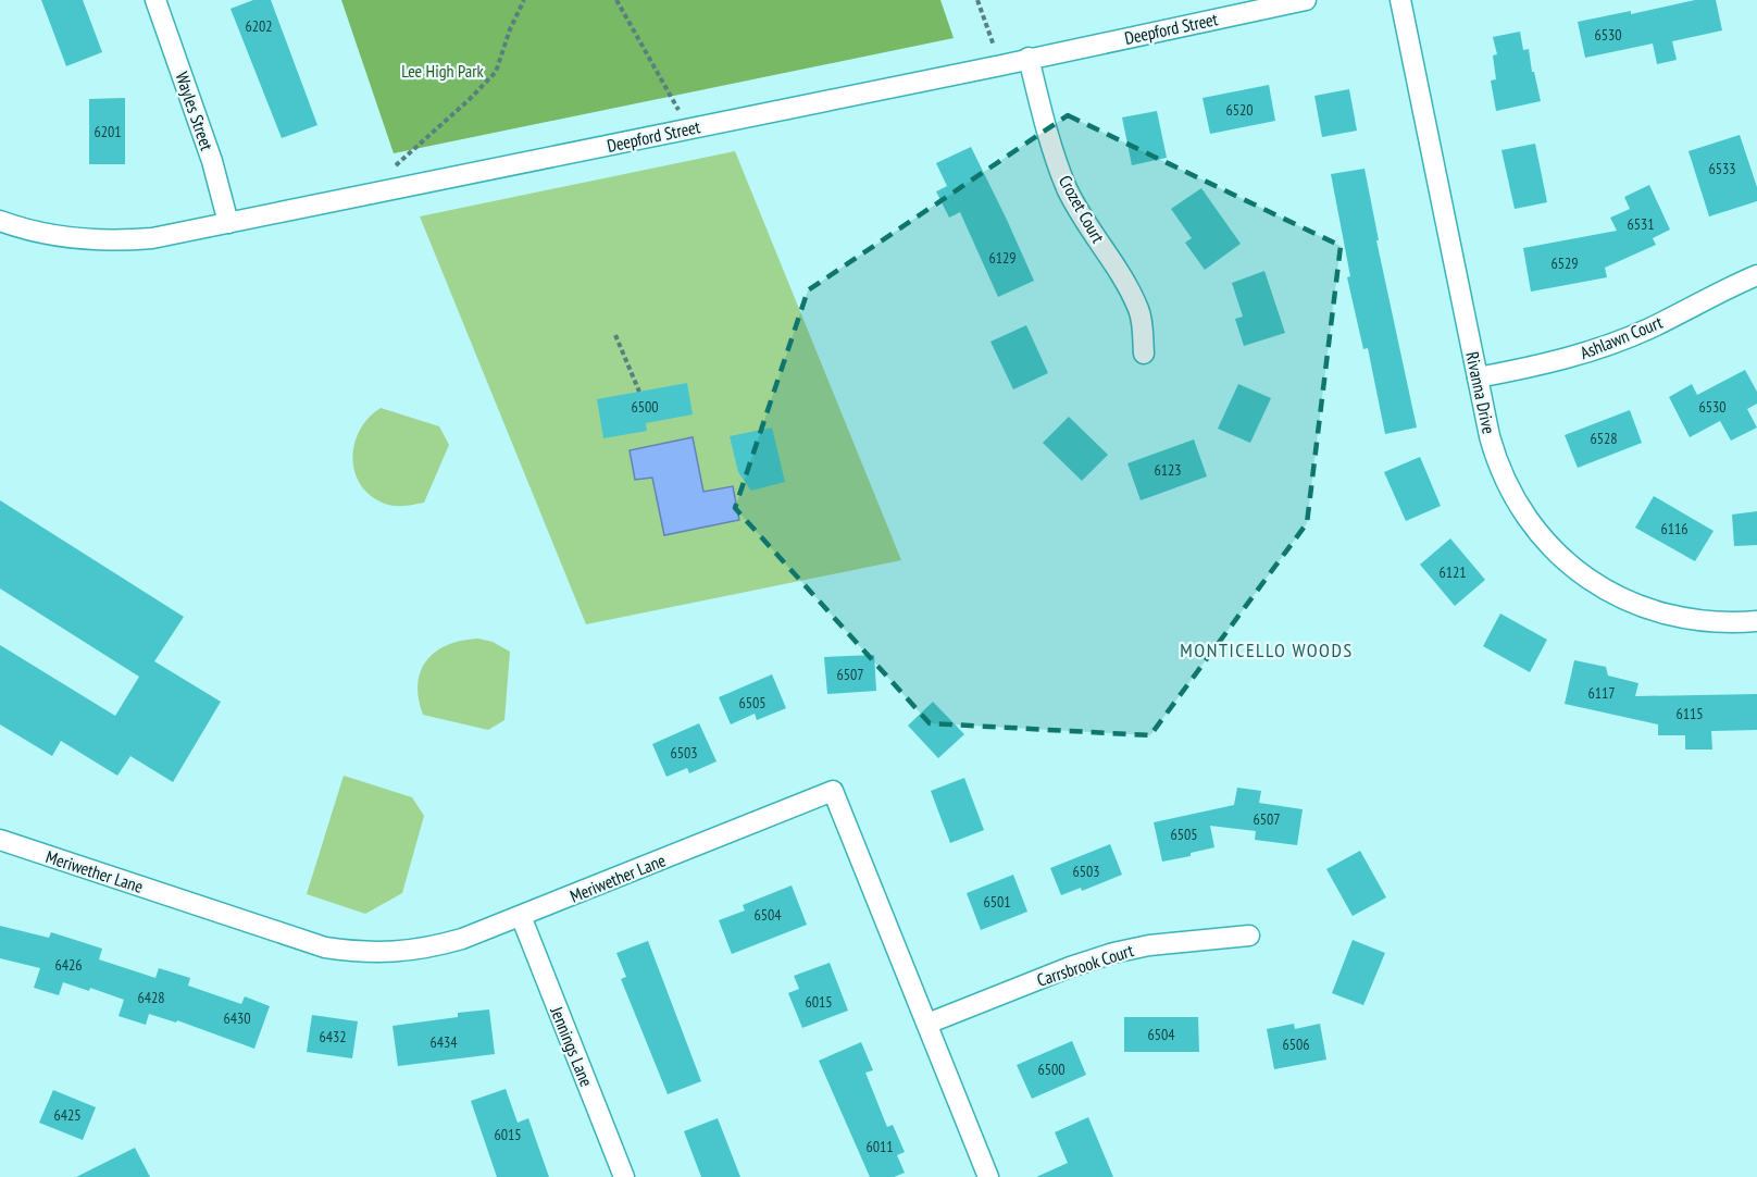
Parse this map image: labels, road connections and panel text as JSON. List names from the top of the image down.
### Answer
{
  "streets": {
    "street": [
      "Deepford Street",
      "Wayles Street",
      "Crozet Court",
      "Ashlawn Court",
      "Rivanna Drive",
      "Meriwether Lane",
      "Carrsbrook Court",
      "Jennings Lane"
    ]
  },
  "crossings": [
    ["Deepford Street", "Wayles Street"],
    ["Deepford Street", "Crozet Court"],
    ["Ashlawn Court", "Rivanna Drive"],
    ["Meriwether Lane", "Carrsbrook Court"],
    ["Meriwether Lane", "Jennings Lane"]
  ],
  "districts": ["MONTICELLO WOODS"],
  "parks": ["Lee High Park"],
  "house_numbers": [
    "6202",
    "6530",
    "6520",
    "6201",
    "6533",
    "6531",
    "6129",
    "6529",
    "6500",
    "6530",
    "6528",
    "6123",
    "6116",
    "6121",
    "6507",
    "6117",
    "6505",
    "6115",
    "6503",
    "6507",
    "6505",
    "6503",
    "6501",
    "6504",
    "6426",
    "6428",
    "6015",
    "6430",
    "6504",
    "6432",
    "6434",
    "6506",
    "6500",
    "6425",
    "6015",
    "6011"
  ]
}
